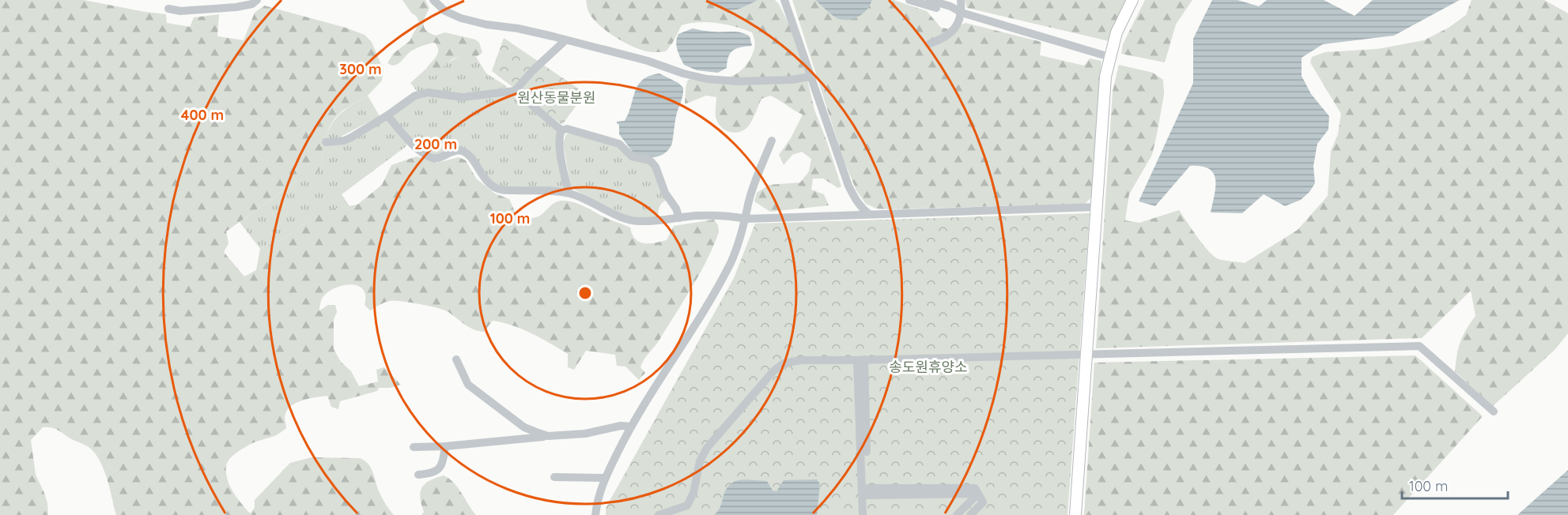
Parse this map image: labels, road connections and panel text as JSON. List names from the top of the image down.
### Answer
{
  "parks": ["원산동물분원", "송도원휴양소"],
  "scale_bar": "100 m",
  "rings": [
    "300 m",
    "400 m",
    "200 m",
    "100 m"
  ]
}
